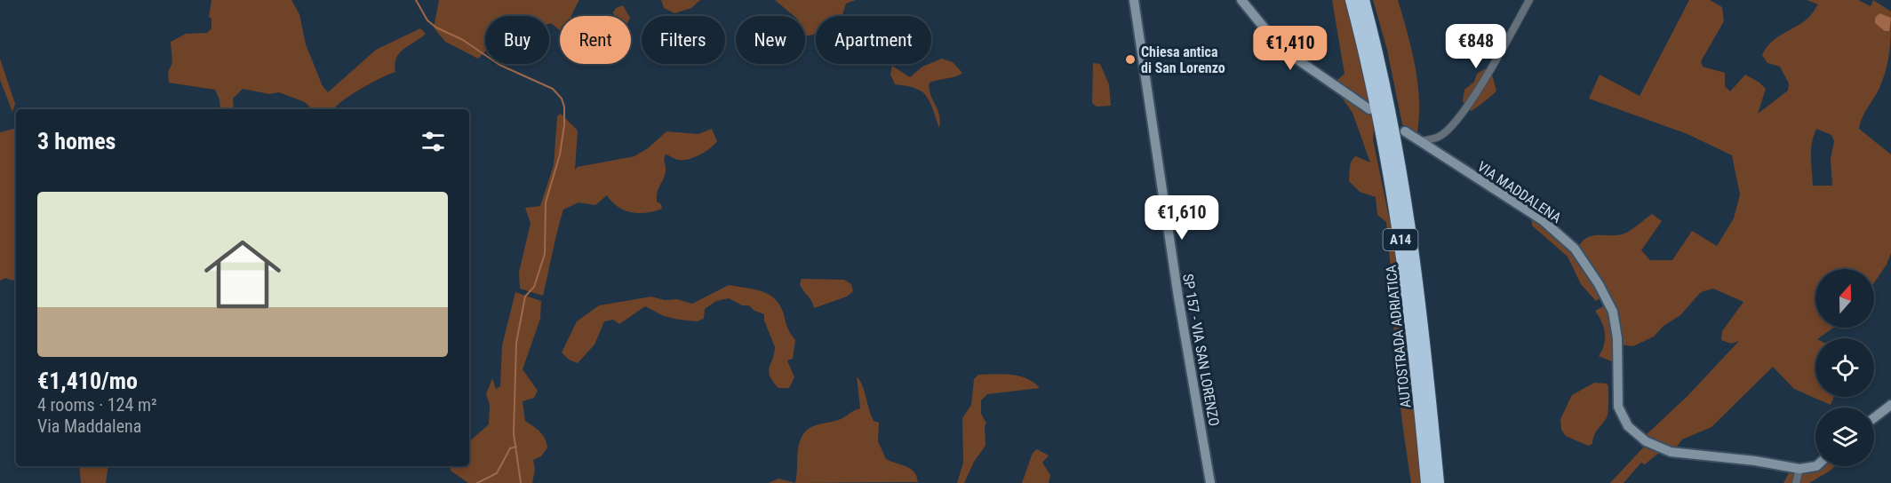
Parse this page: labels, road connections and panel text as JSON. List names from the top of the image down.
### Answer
{
  "streets": {
    "highway": ["A14", "AUTOSTRADA ADRIATICA"],
    "street": ["VIA MADDALENA", "SP 157 - VIA SAN LORENZO"]
  },
  "places": ["Chiesa antica di San Lorenzo"],
  "north": "top",
  "page": {
    "chip": [
      "Buy",
      "Rent",
      "Filters",
      "New",
      "Apartment"
    ],
    "price": ["€848", "€1,410", "€1,610"],
    "heading": "3 homes",
    "list": [
      {
        "name": "€1,410/mo",
        "note": "4 rooms · 124 m² · Via Maddalena"
      }
    ]
  }
}
